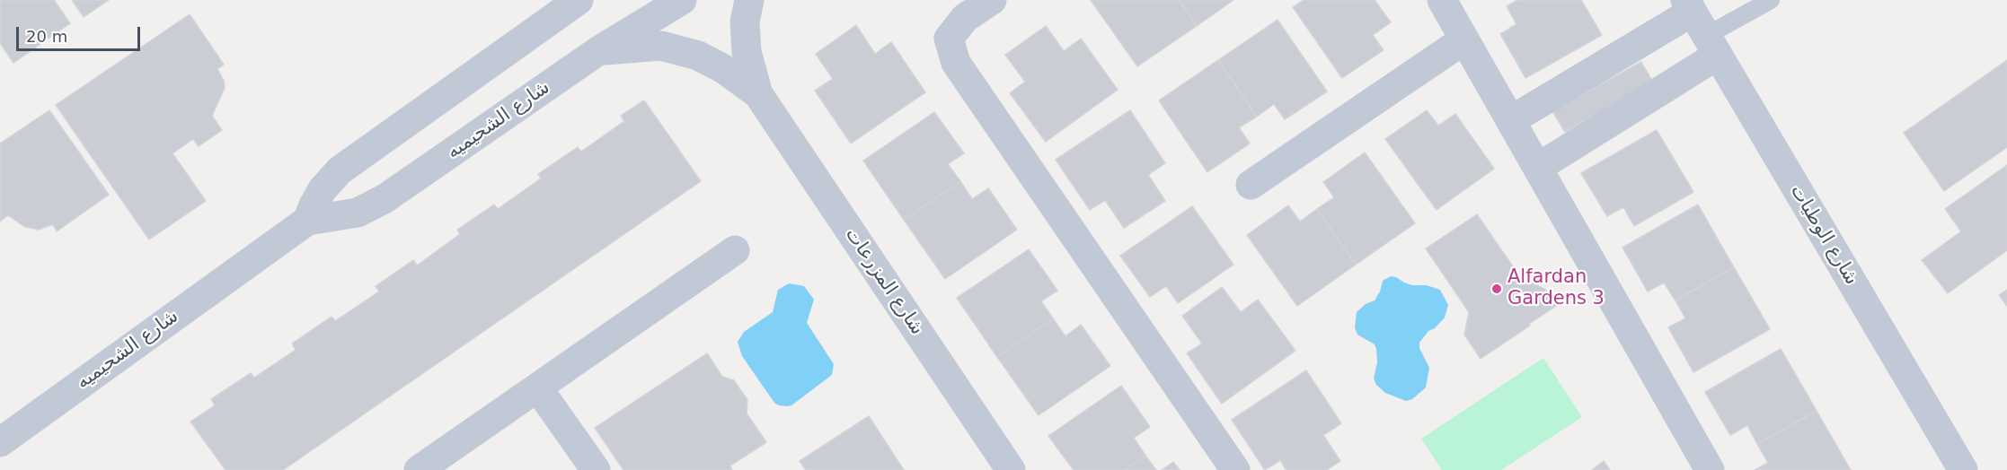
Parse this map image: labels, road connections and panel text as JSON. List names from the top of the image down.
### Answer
{
  "streets": {
    "street": ["شارع الشحيميه", "شارع الوطيات", "شارع المزرعات"]
  },
  "crossings": [
    ["شارع الشحيميه", "شارع المزرعات"]
  ],
  "places": ["Alfardan Gardens 3"],
  "scale_bar": "20 m"
}
